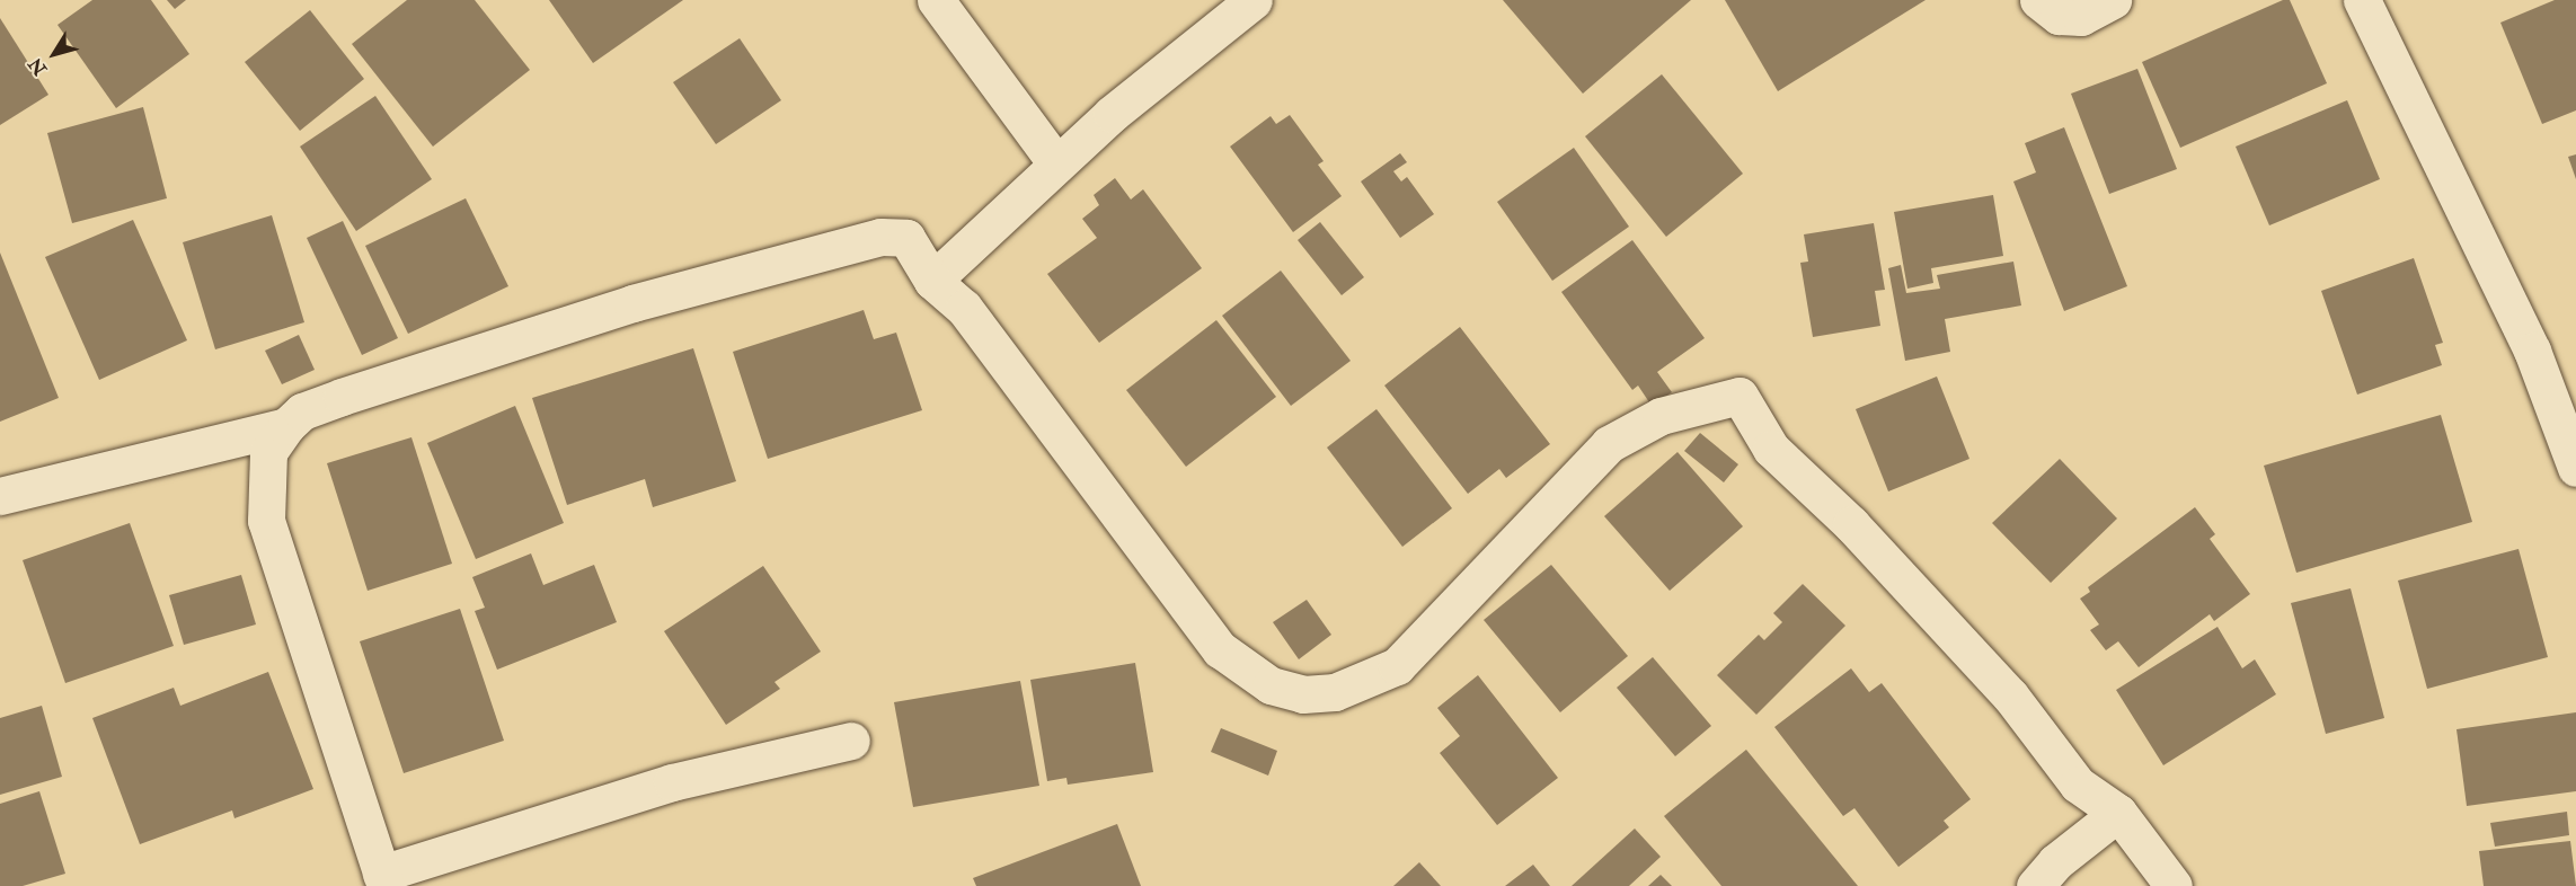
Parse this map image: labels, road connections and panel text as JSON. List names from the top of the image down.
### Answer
{
  "north": "bottom left"
}
